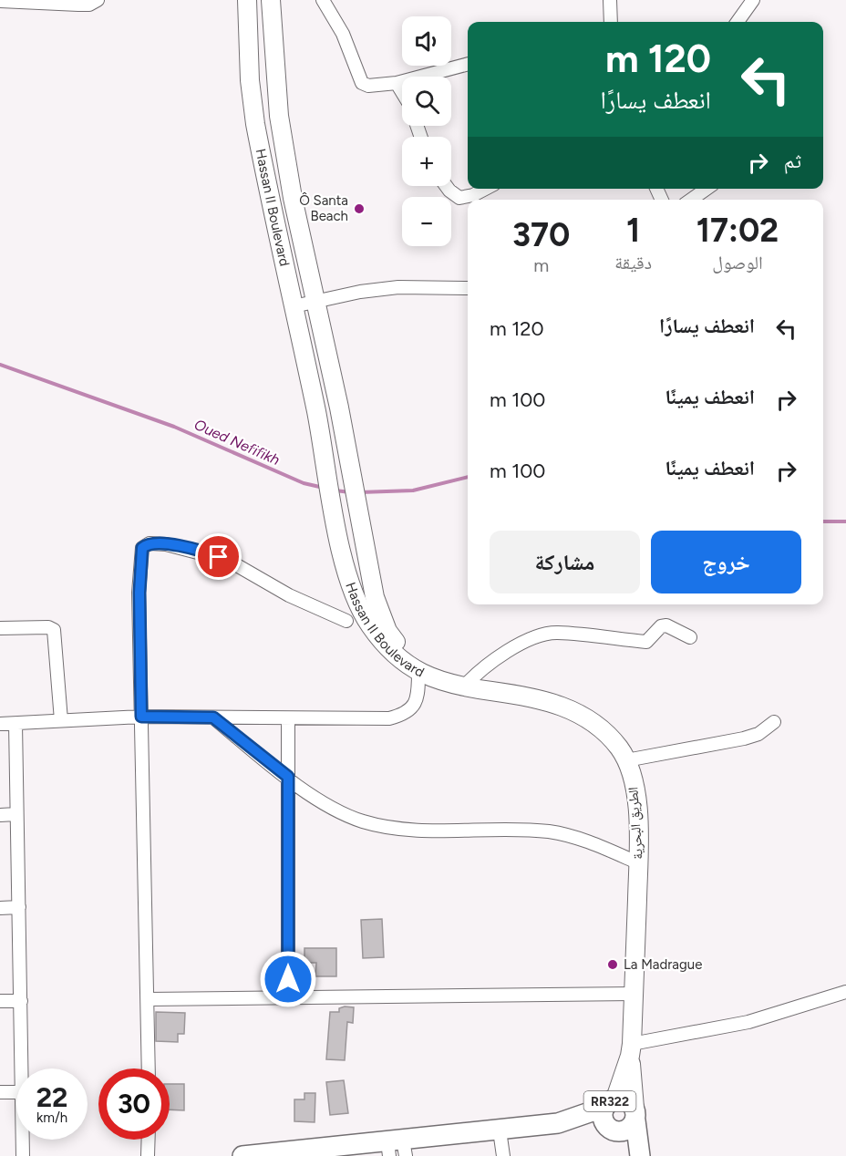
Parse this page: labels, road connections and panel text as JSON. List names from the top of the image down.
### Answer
{
  "streets": {
    "main road": ["Hassan II Boulevard", "الطريق البحرية", "RR322"]
  },
  "crossings": [
    ["Hassan II Boulevard", "الطريق البحرية"],
    ["الطريق البحرية", "RR322"]
  ],
  "water": ["Oued Nefifikh"],
  "places": ["Ô Santa Beach", "La Madrague"],
  "page": {
    "map_buttons": ["+", "−"],
    "turn": ["120 m", "انعطف يسارًا"],
    "then": "ثم",
    "eta": [
      "17:02",
      "الوصول",
      "1",
      "دقيقة",
      "370",
      "m"
    ],
    "list": [
      {
        "name": "انعطف يسارًا",
        "value": "120 m"
      },
      {
        "name": "انعطف يمينًا",
        "value": "100 m"
      },
      {
        "name": "انعطف يمينًا",
        "value": "100 m"
      }
    ],
    "buttons": ["خروج", "مشاركة"],
    "speed": "22 km/h",
    "limit": "30"
  }
}
